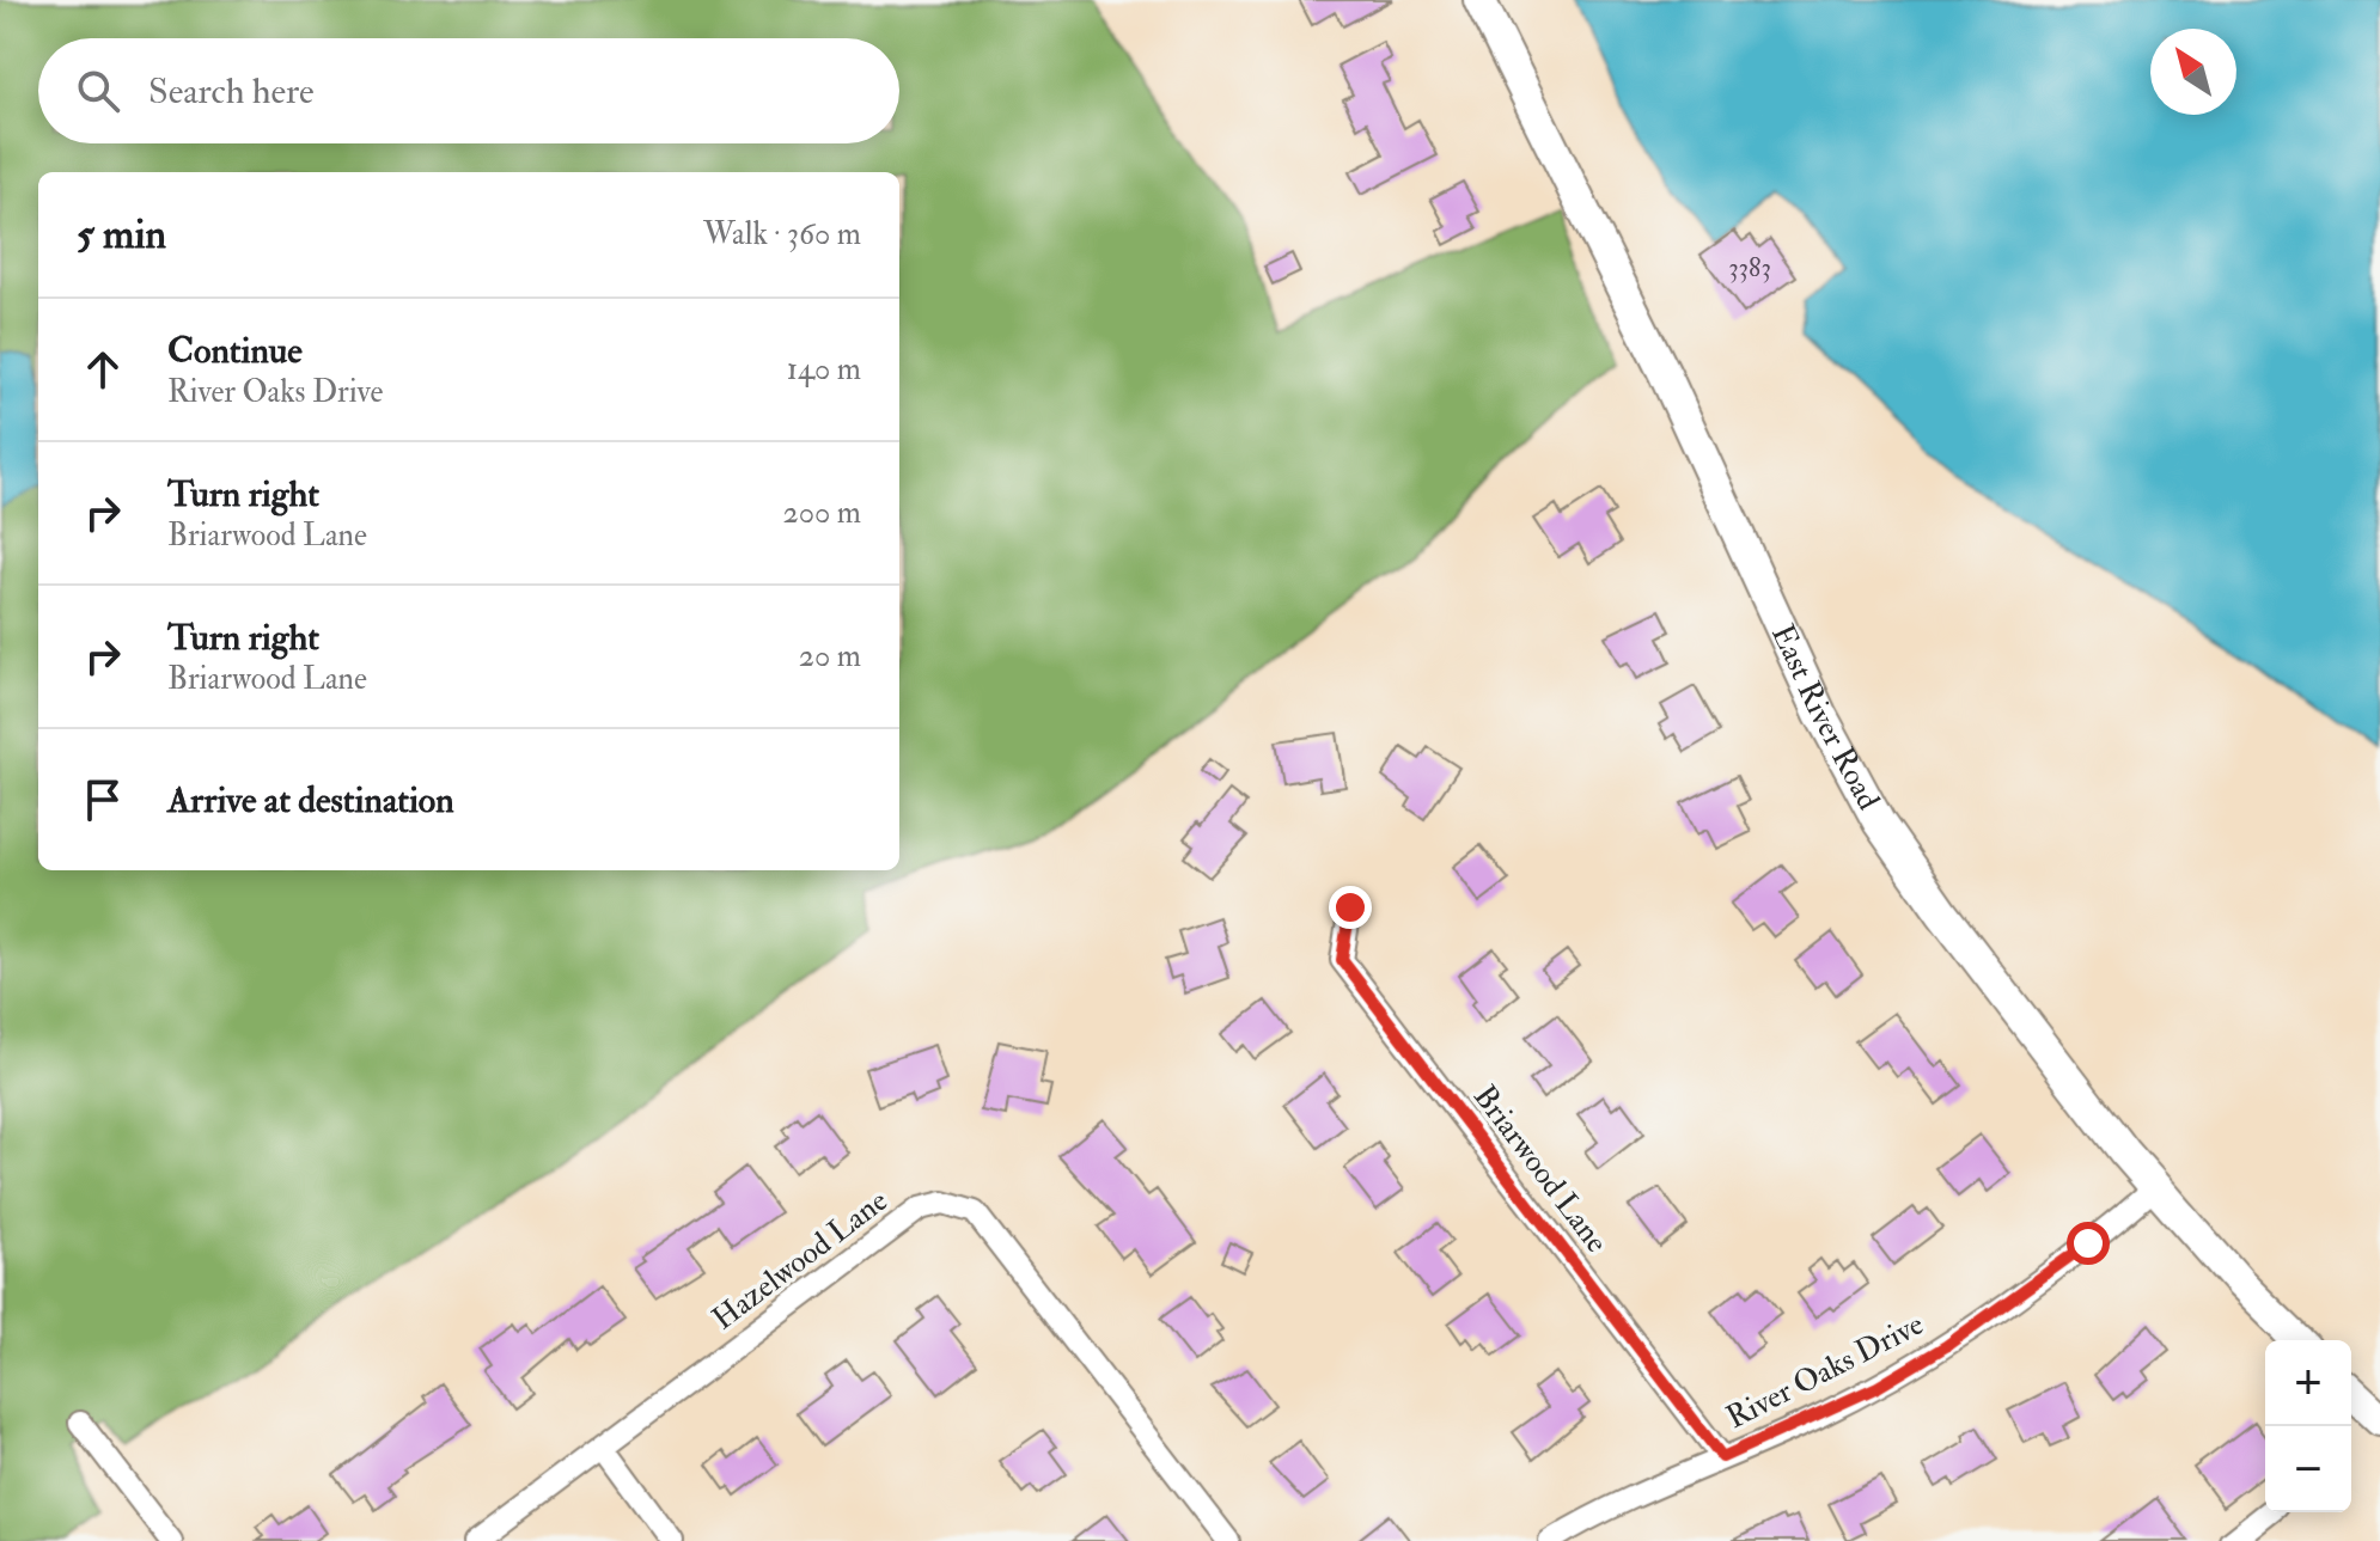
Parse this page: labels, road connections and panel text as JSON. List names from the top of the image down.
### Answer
{
  "streets": {
    "main road": ["East River Road"],
    "street": ["Briarwood Lane", "Hazelwood Lane", "River Oaks Drive"]
  },
  "crossings": [
    ["East River Road", "River Oaks Drive"],
    ["Briarwood Lane", "River Oaks Drive"]
  ],
  "house_numbers": ["3383"],
  "north": "top left",
  "page": {
    "search": "Search here",
    "heading": ["5 min", "Walk · 360 m"],
    "list": [
      ["Continue", "River Oaks Drive", "140 m"],
      ["Turn right", "Briarwood Lane", "200 m"],
      ["Turn right", "Briarwood Lane", "20 m"],
      "Arrive at destination"
    ],
    "map_buttons": ["+", "−"]
  }
}
